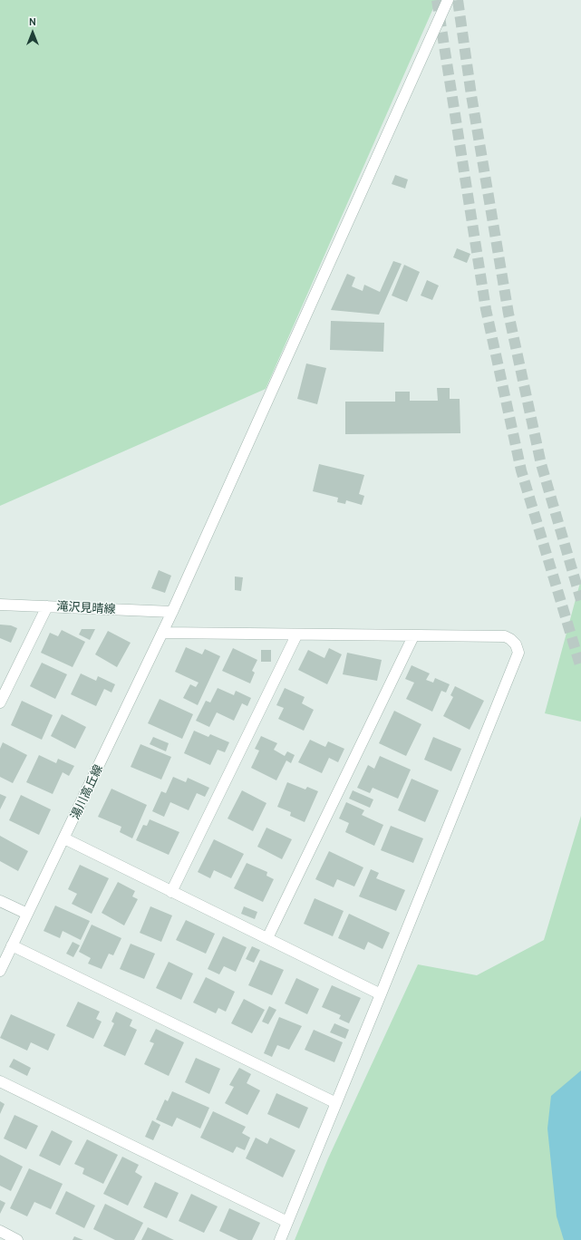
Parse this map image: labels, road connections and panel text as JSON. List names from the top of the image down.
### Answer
{
  "streets": {
    "street": ["滝沢見晴線", "湯川高丘線"]
  },
  "crossings": [
    ["滝沢見晴線", "湯川高丘線"]
  ],
  "north": "top"
}
